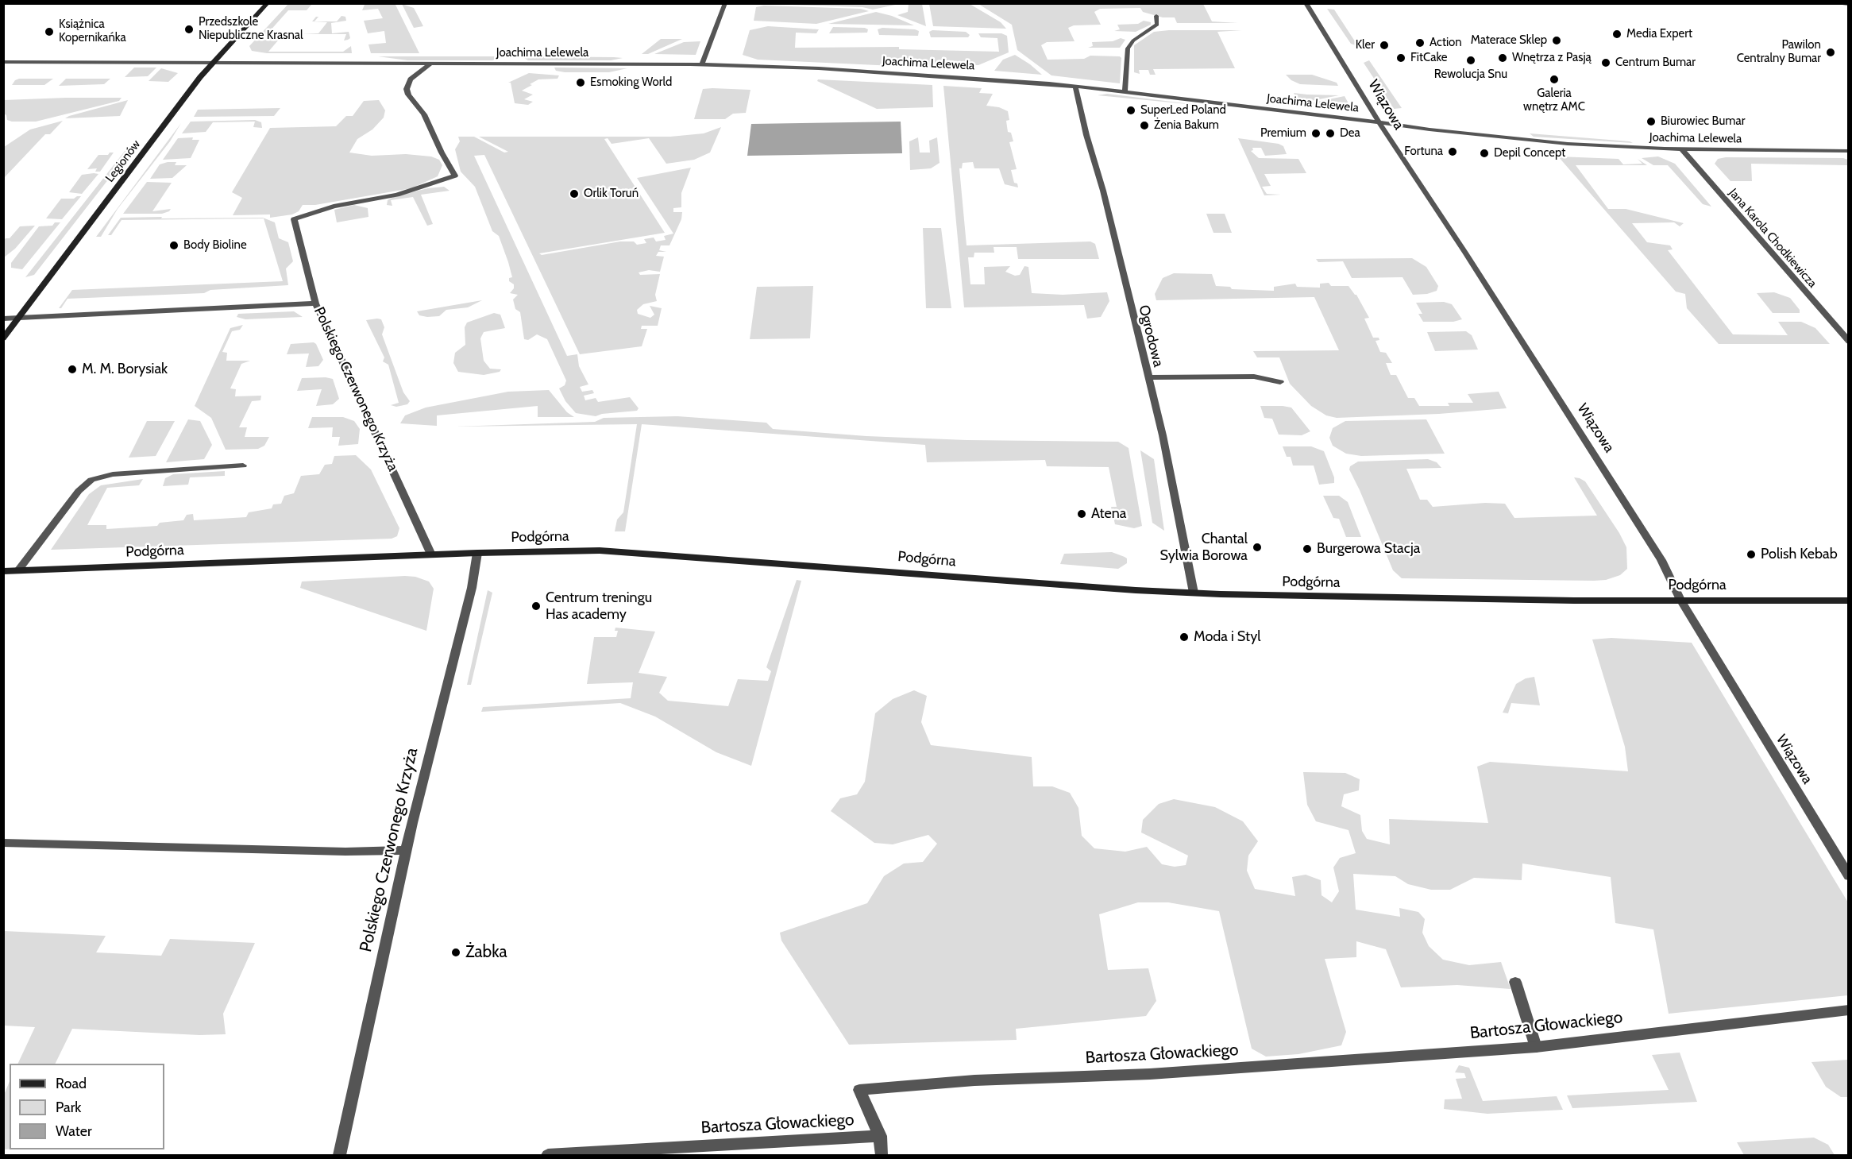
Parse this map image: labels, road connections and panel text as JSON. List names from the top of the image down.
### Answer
{
  "streets": {
    "street": [
      "Joachima Lelewela",
      "Wiązowa",
      "Legionów",
      "Jana Karola Chodkiewicza",
      "Ogrodowa",
      "Polskiego Czerwonego Krzyża",
      "Podgórna",
      "Bartosza Głowackiego"
    ]
  },
  "crossings": [
    ["Joachima Lelewela", "Wiązowa"],
    ["Joachima Lelewela", "Legionów"],
    ["Joachima Lelewela", "Jana Karola Chodkiewicza"],
    ["Joachima Lelewela", "Ogrodowa"],
    ["Joachima Lelewela", "Polskiego Czerwonego Krzyża"],
    ["Wiązowa", "Podgórna"],
    ["Ogrodowa", "Podgórna"],
    ["Polskiego Czerwonego Krzyża", "Podgórna"]
  ],
  "places": [
    "Przedszkole Niepubliczne Krasnal",
    "Książnica Kopernikańka",
    "Media Expert",
    "Materace Sklep",
    "Action",
    "Kler",
    "Pawilon Centralny Bumar",
    "FitCake",
    "Wnętrza z Pasją",
    "Rewolucja Snu",
    "Centrum Bumar",
    "Galeria wnętrz AMC",
    "Esmoking World",
    "SuperLed Poland",
    "Biurowiec Bumar",
    "Żenia Bakum",
    "Premium",
    "Dea",
    "Fortuna",
    "Depil Concept",
    "Orlik Toruń",
    "Body Bioline",
    "M. M. Borysiak",
    "Atena",
    "Chantal Sylwia Borowa",
    "Burgerowa Stacja",
    "Polish Kebab",
    "Centrum treningu Has academy",
    "Moda i Styl",
    "Żabka"
  ],
  "legend": ["Road", "Park", "Water"]
}
